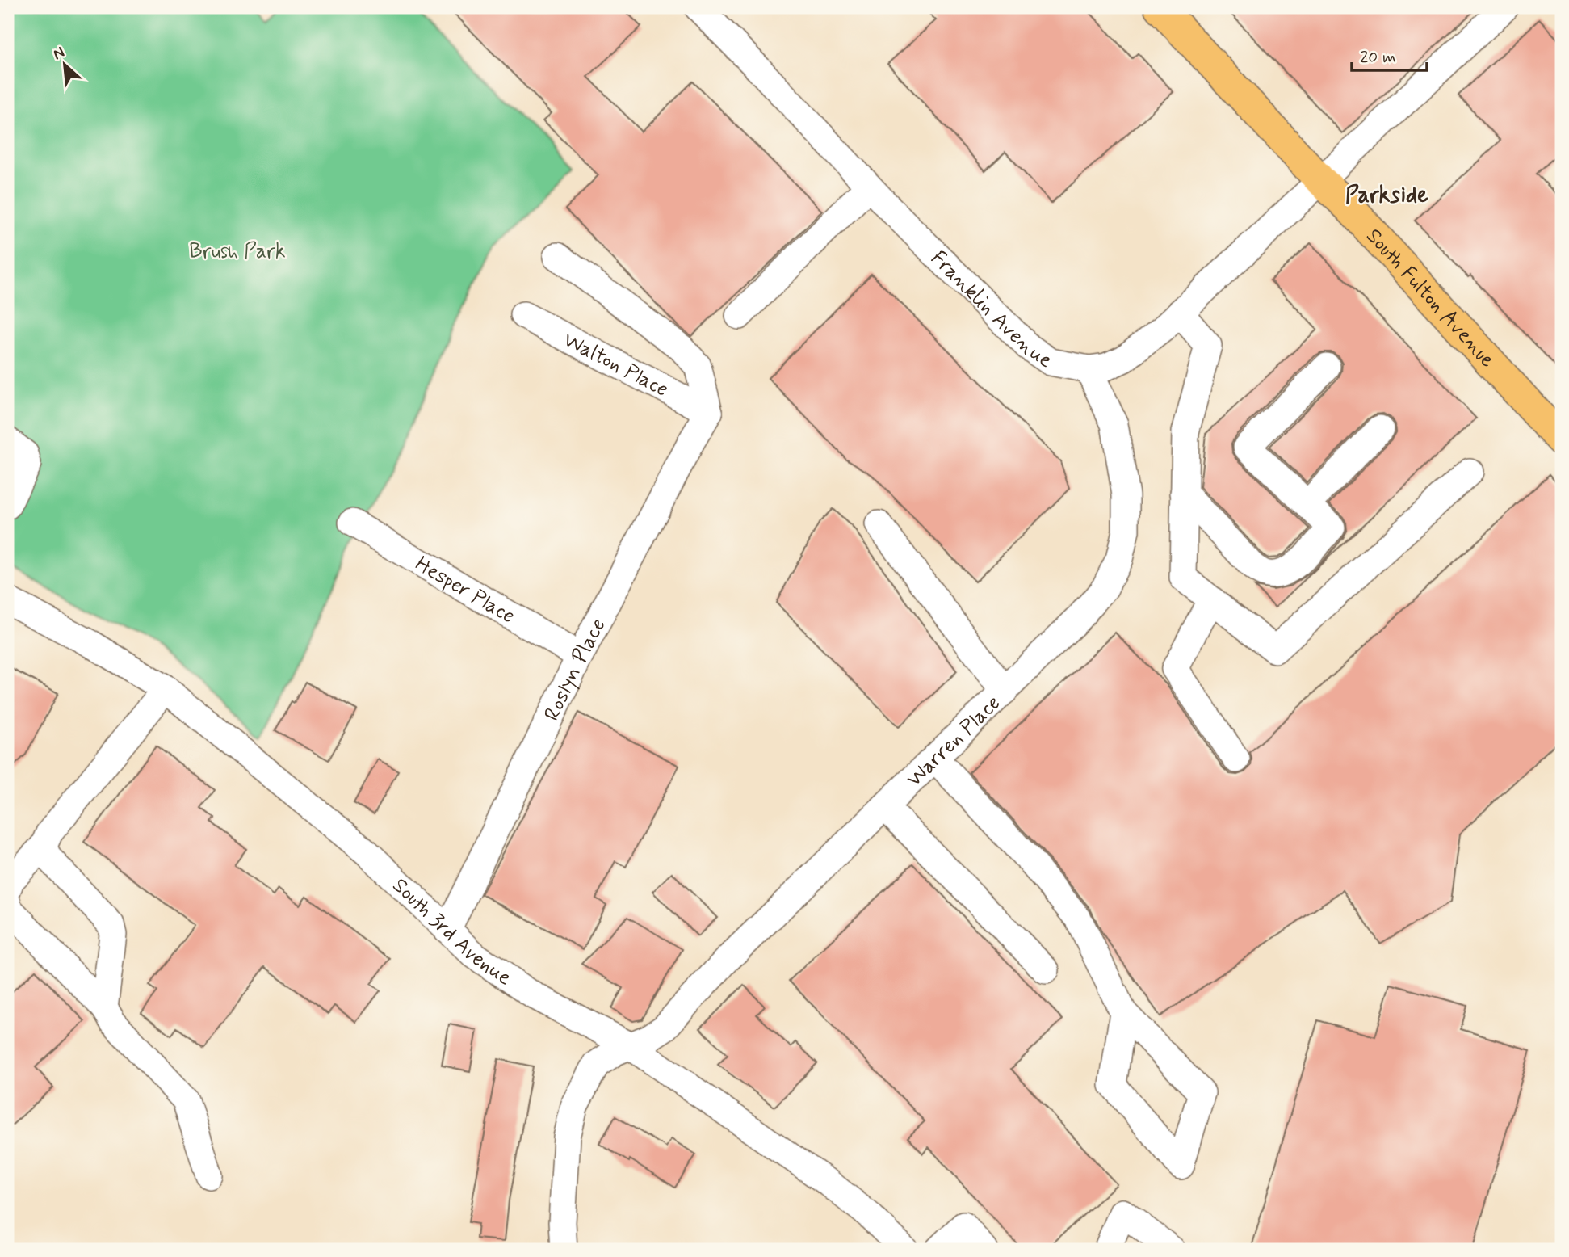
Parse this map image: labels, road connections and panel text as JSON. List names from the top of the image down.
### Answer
{
  "streets": {
    "main road": ["South Fulton Avenue"],
    "street": [
      "Franklin Avenue",
      "Walton Place",
      "Hesper Place",
      "Roslyn Place",
      "Warren Place",
      "South 3rd Avenue"
    ]
  },
  "crossings": [
    ["South Fulton Avenue", "Franklin Avenue"],
    ["Franklin Avenue", "Warren Place"],
    ["Walton Place", "Roslyn Place"],
    ["Hesper Place", "Roslyn Place"],
    ["Roslyn Place", "South 3rd Avenue"],
    ["Warren Place", "South 3rd Avenue"]
  ],
  "districts": ["Parkside"],
  "parks": ["Brush Park"],
  "scale_bar": "20 m",
  "north": "top left"
}
